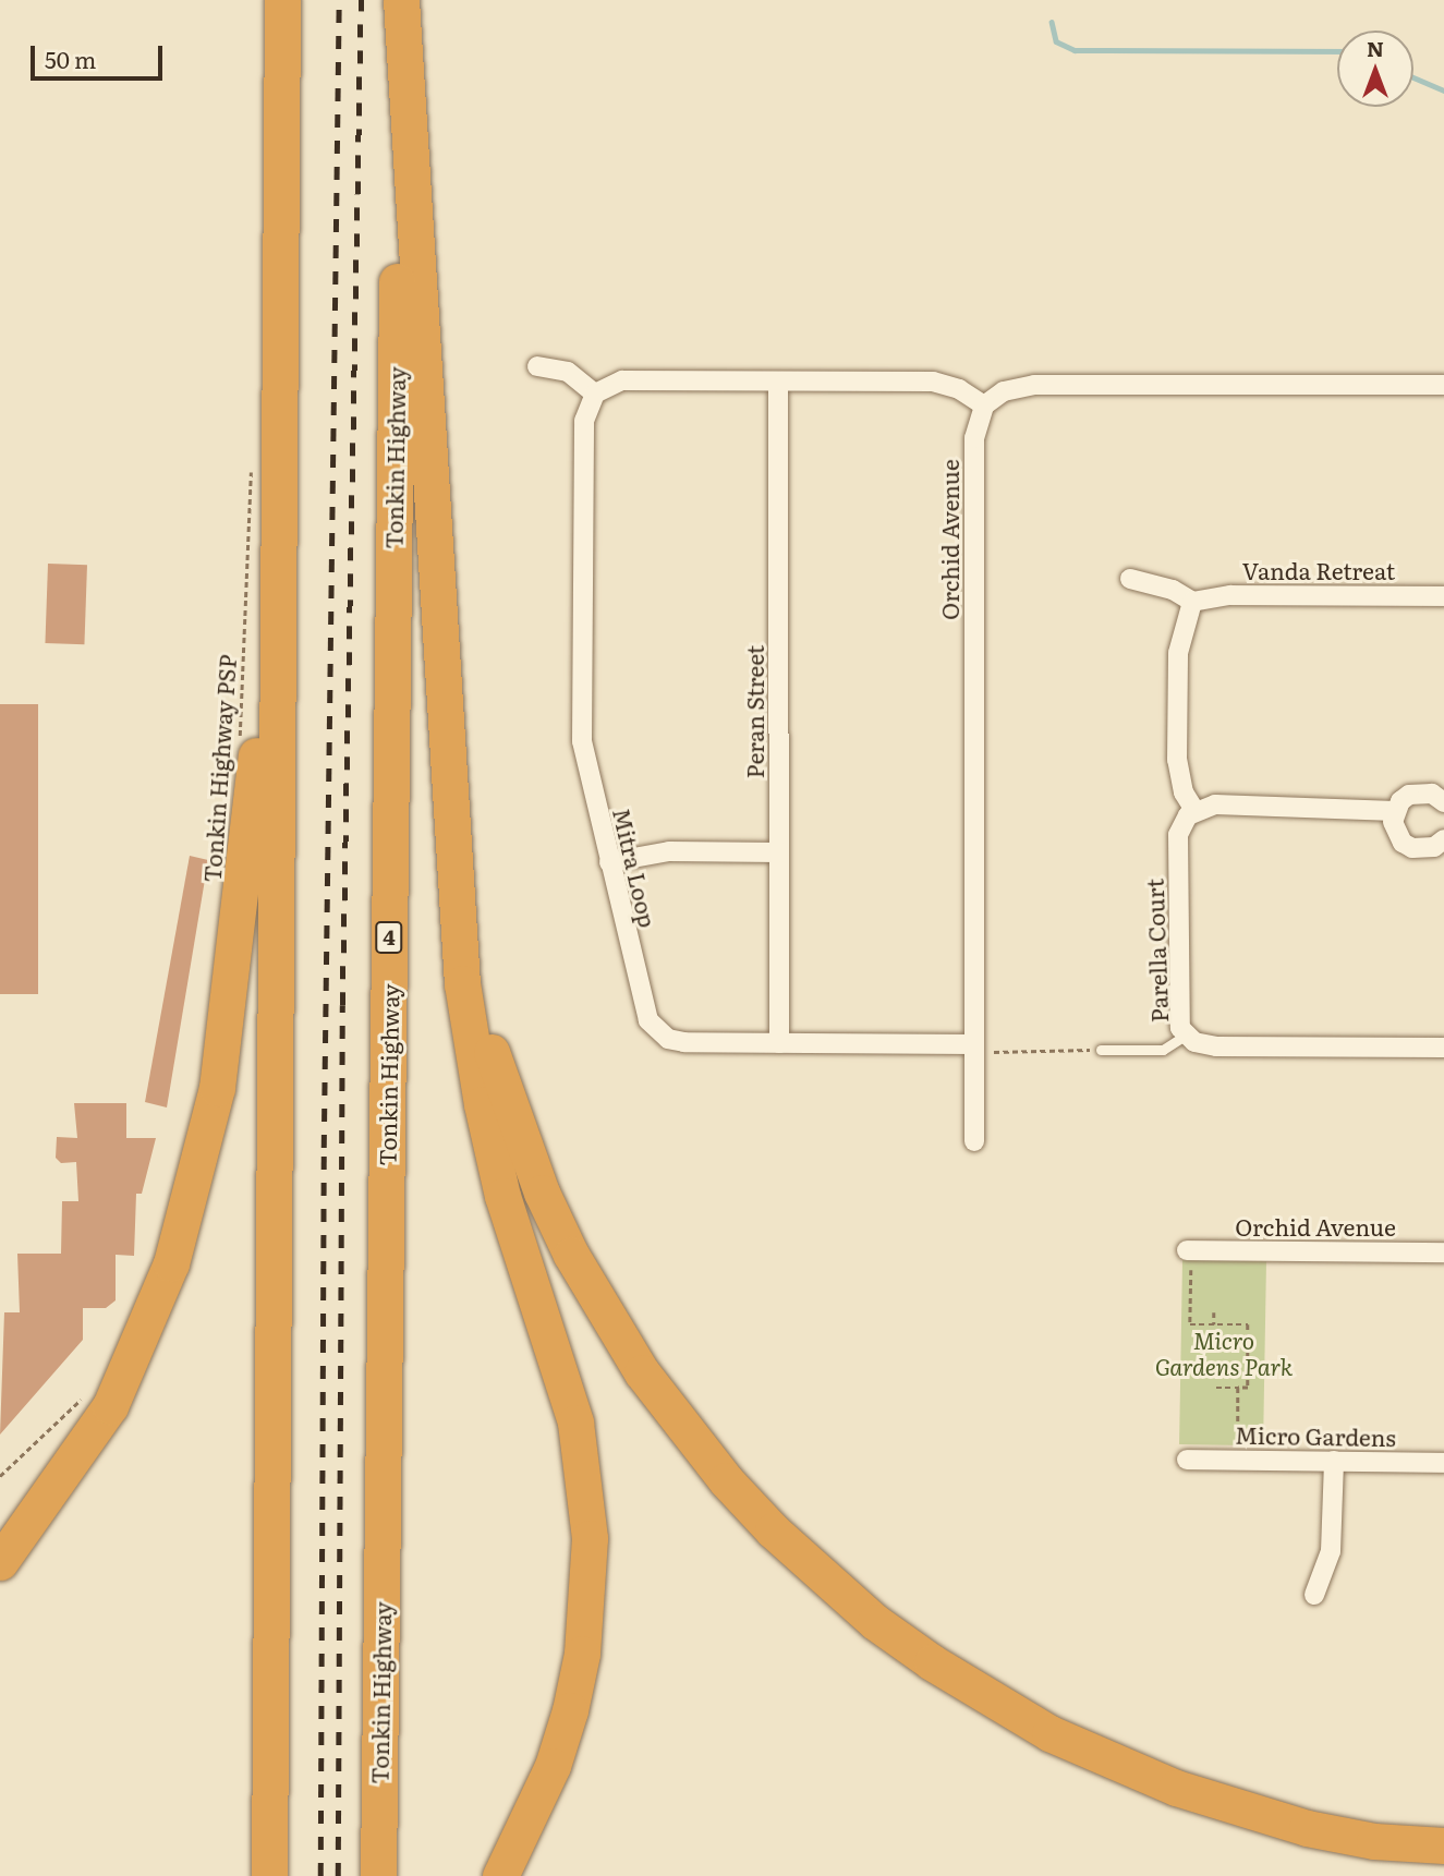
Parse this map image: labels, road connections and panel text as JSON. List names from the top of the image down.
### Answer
{
  "streets": {
    "highway": ["Tonkin Highway", "4"],
    "street": [
      "Orchid Avenue",
      "Vanda Retreat",
      "Peran Street",
      "Mitra Loop",
      "Parella Court",
      "Micro Gardens"
    ],
    "path": ["Tonkin Highway PSP"]
  },
  "crossings": [
    ["Orchid Avenue", "Mitra Loop"],
    ["Peran Street", "Mitra Loop"]
  ],
  "parks": ["Micro Gardens Park"],
  "scale_bar": "50 m",
  "north": "top"
}
